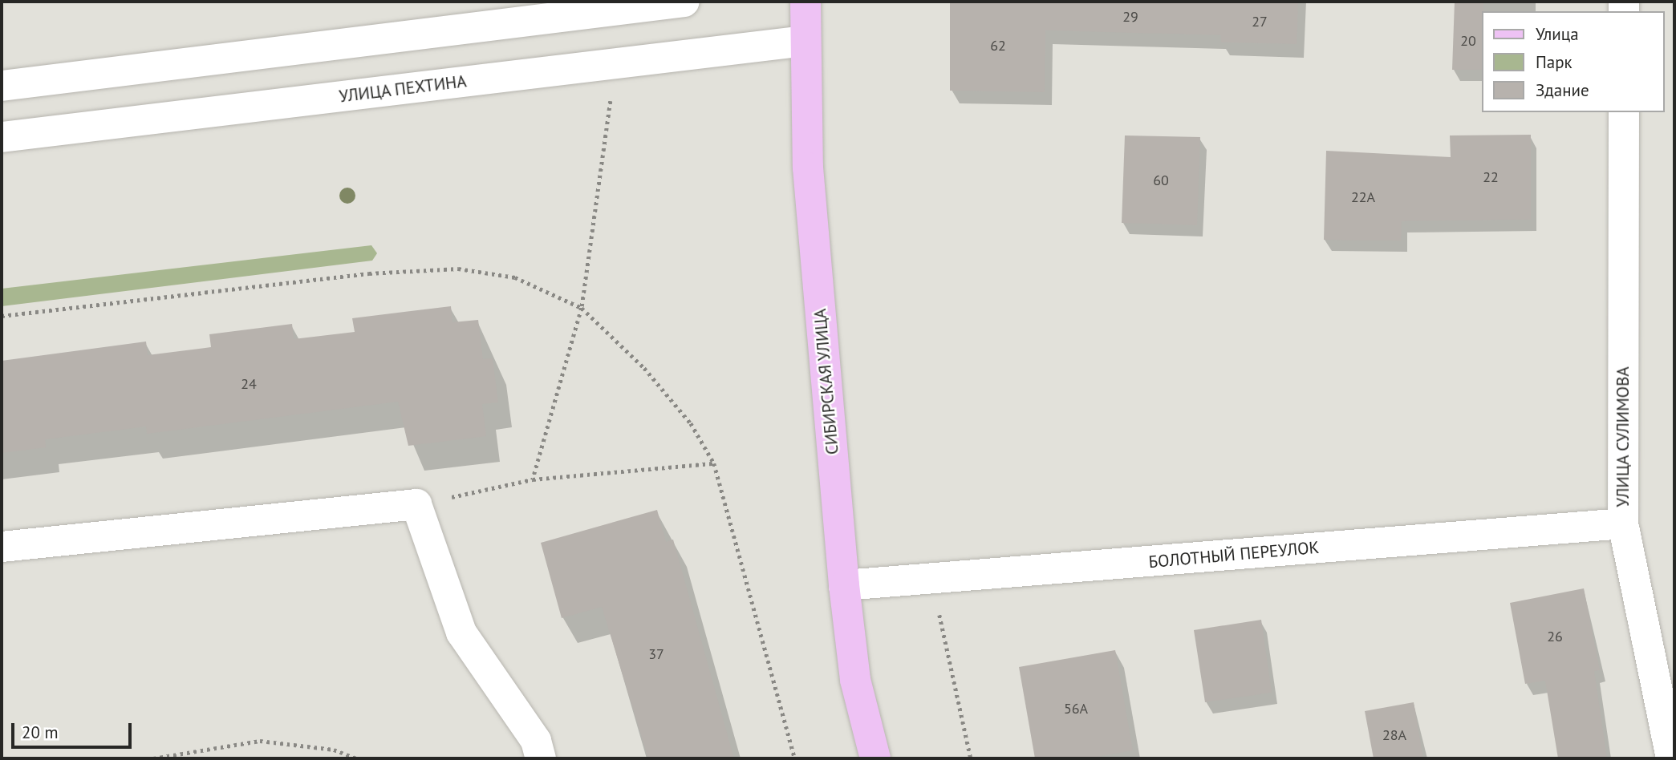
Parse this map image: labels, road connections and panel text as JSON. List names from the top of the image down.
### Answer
{
  "streets": {
    "main road": ["СИБИРСКАЯ УЛИЦА"],
    "street": ["УЛИЦА ПЕХТИНА", "УЛИЦА СУЛИМОВА", "БОЛОТНЫЙ ПЕРЕУЛОК"]
  },
  "crossings": [
    ["УЛИЦА ПЕХТИНА", "СИБИРСКАЯ УЛИЦА"],
    ["СИБИРСКАЯ УЛИЦА", "БОЛОТНЫЙ ПЕРЕУЛОК"],
    ["УЛИЦА СУЛИМОВА", "БОЛОТНЫЙ ПЕРЕУЛОК"]
  ],
  "house_numbers": [
    "29",
    "27",
    "20",
    "62",
    "22",
    "60",
    "22А",
    "24",
    "26",
    "37",
    "56А",
    "28А"
  ],
  "legend": ["Улица", "Парк", "Здание"],
  "scale_bar": "20 m"
}
